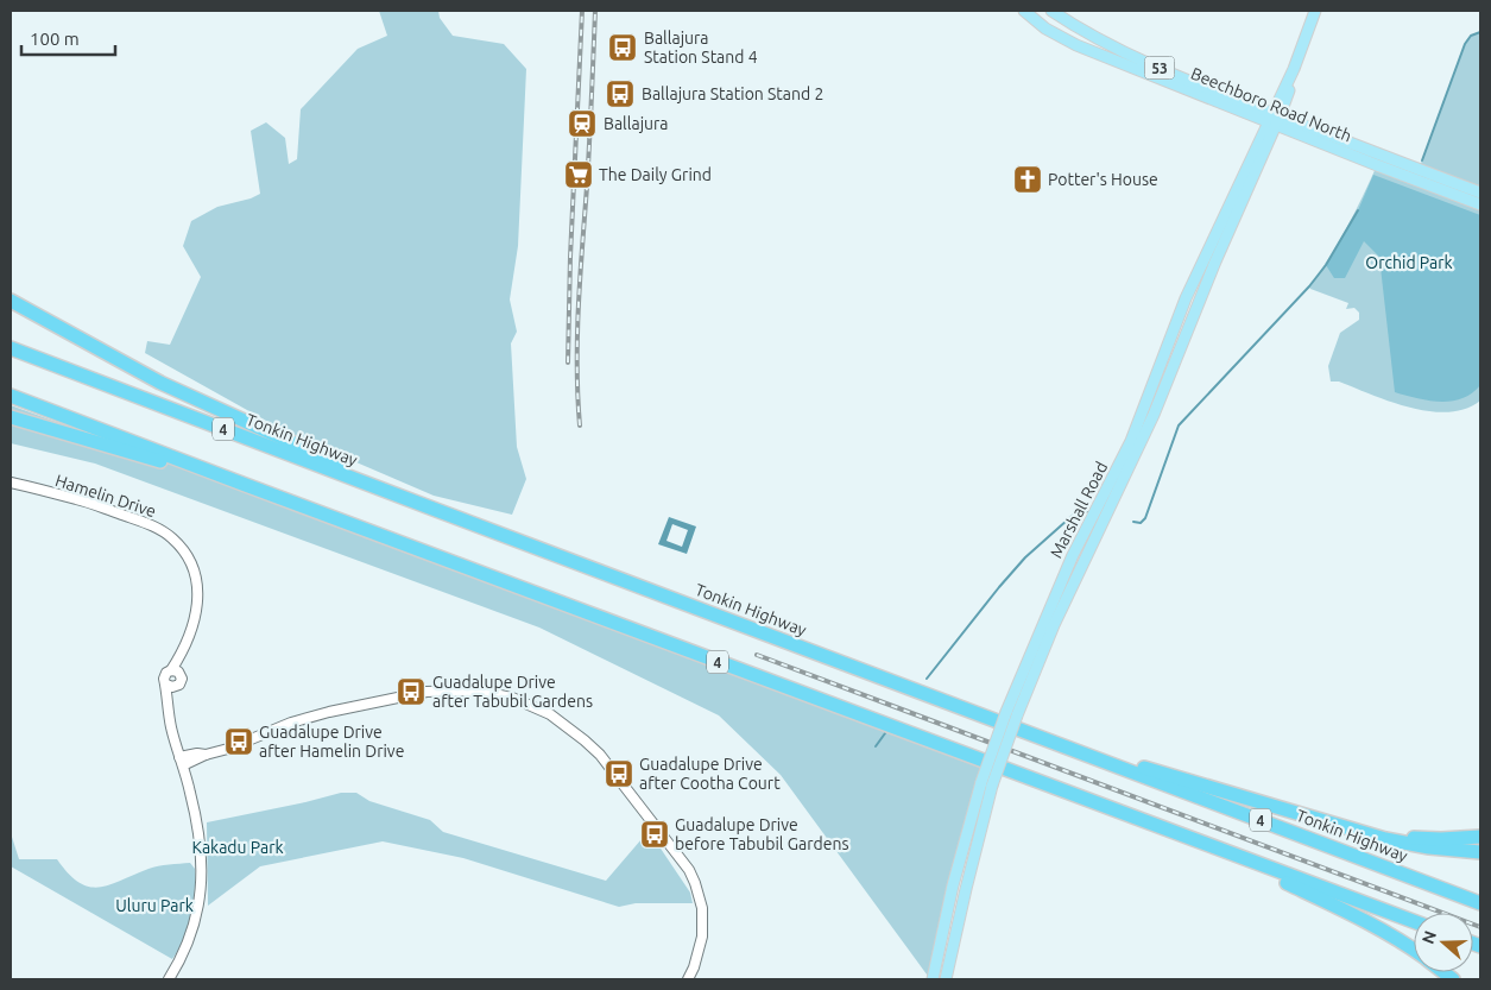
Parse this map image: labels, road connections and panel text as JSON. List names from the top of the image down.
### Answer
{
  "streets": {
    "highway": ["4", "Tonkin Highway"],
    "main road": ["53", "Beechboro Road North", "Marshall Road"],
    "street": ["Hamelin Drive"]
  },
  "crossings": [
    ["Beechboro Road North", "Marshall Road"]
  ],
  "parks": ["Orchid Park", "Kakadu Park", "Uluru Park"],
  "places": {
    "bus stop": [
      "Ballajura Station Stand 4",
      "Ballajura Station Stand 2",
      "Guadalupe Drive after Tabubil Gardens",
      "Guadalupe Drive after Hamelin Drive",
      "Guadalupe Drive after Cootha Court",
      "Guadalupe Drive before Tabubil Gardens"
    ],
    "station": ["Ballajura"],
    "supermarket": ["The Daily Grind"],
    "church": ["Potter's House"]
  },
  "scale_bar": "100 m",
  "north": "left"
}
